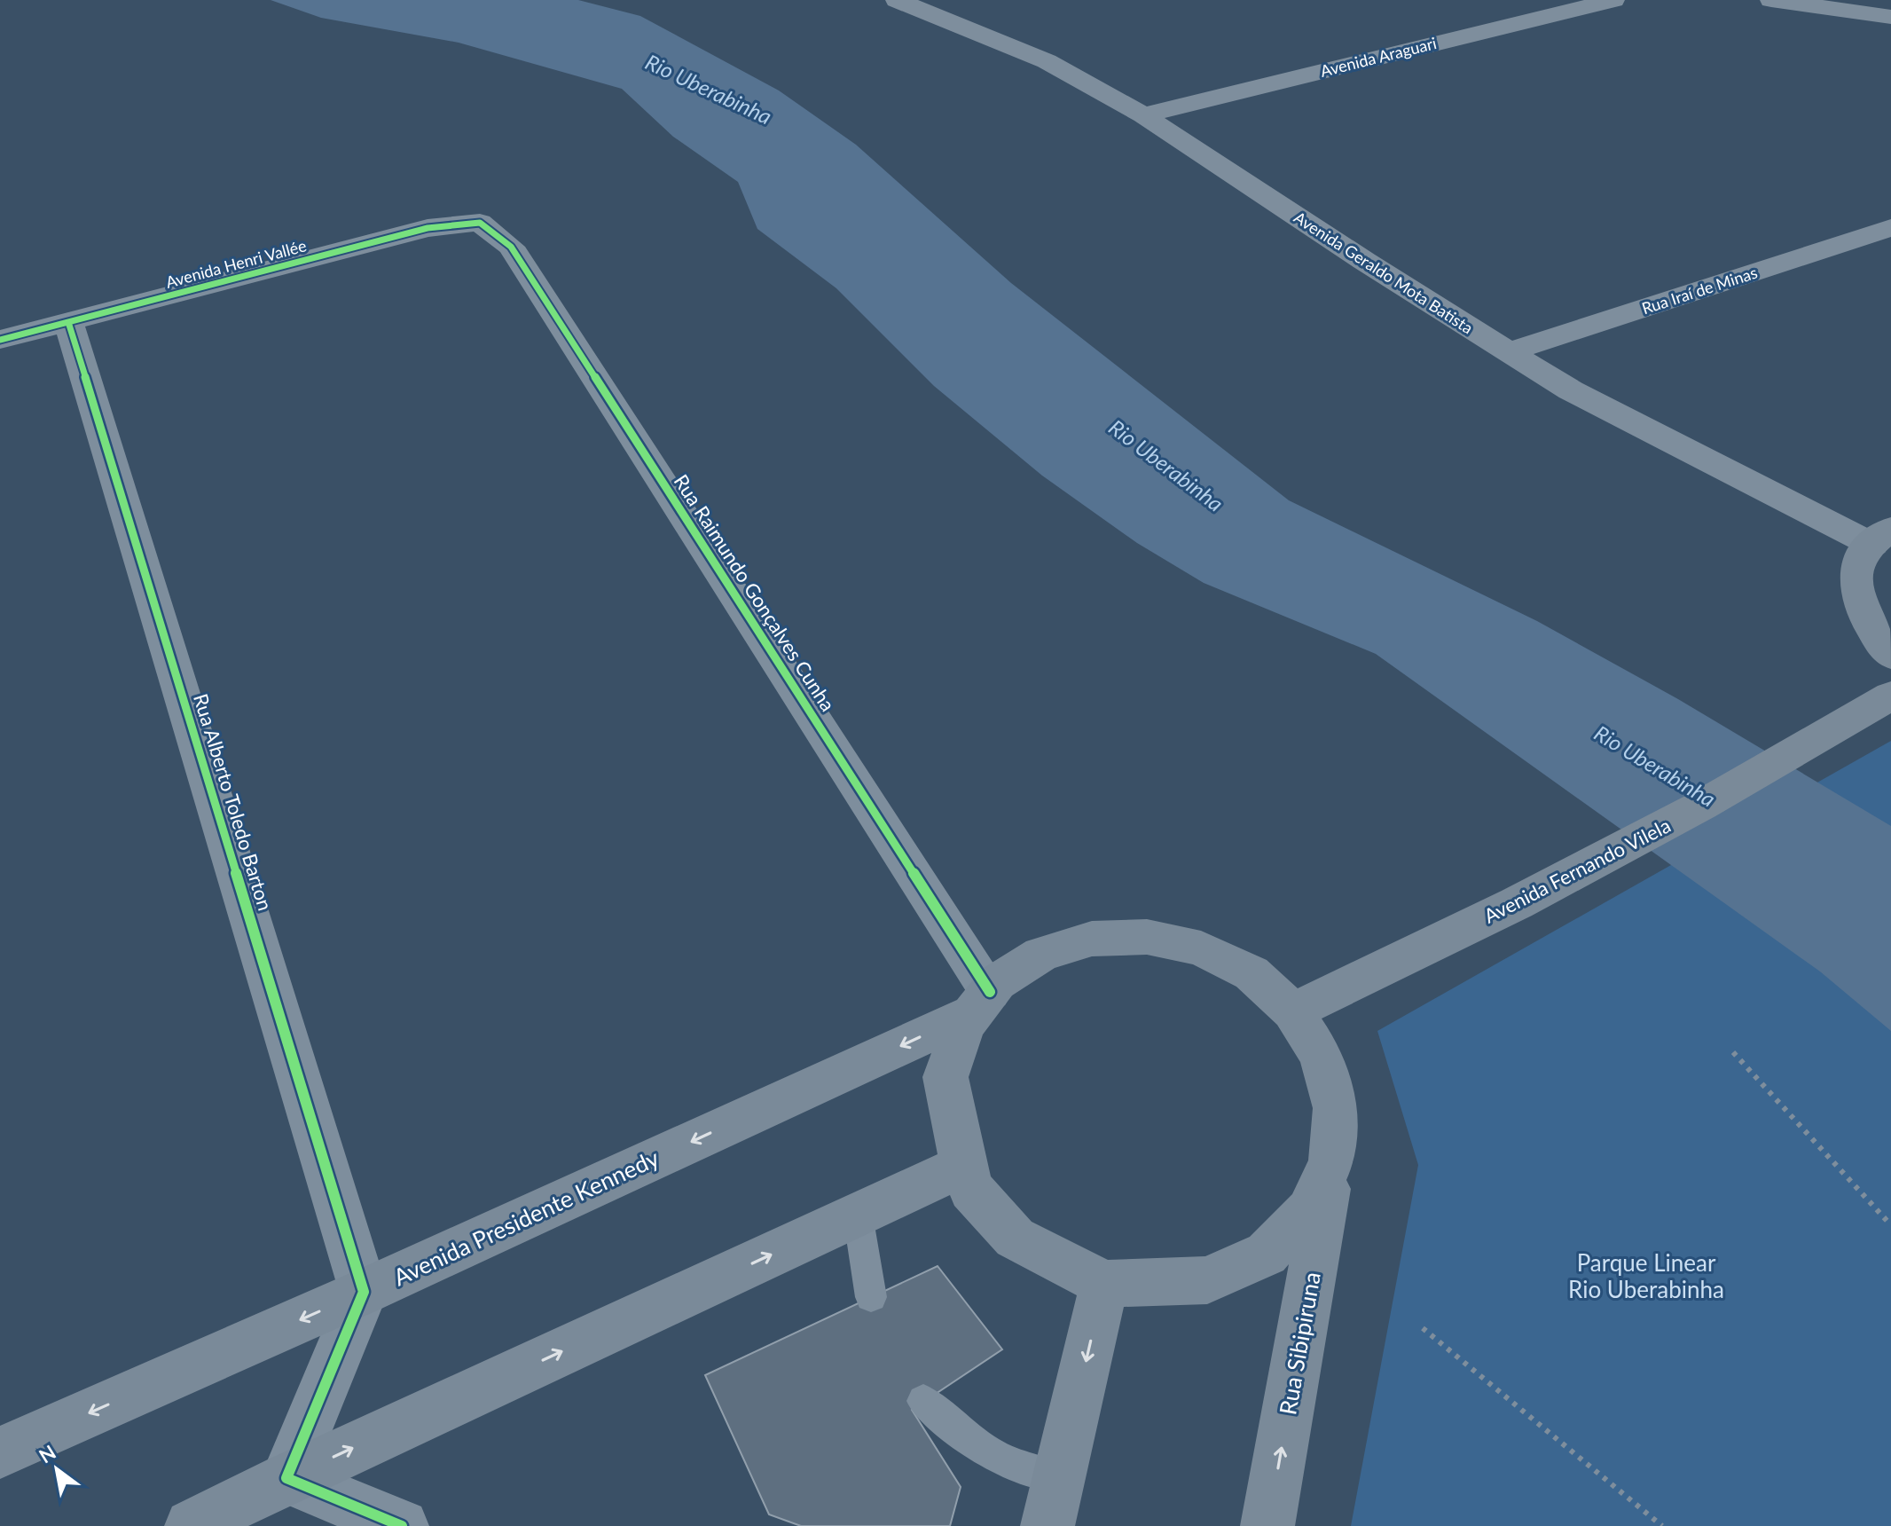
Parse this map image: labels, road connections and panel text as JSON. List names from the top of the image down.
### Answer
{
  "streets": {
    "street": [
      "Avenida Araguari",
      "Avenida Henri Vallée",
      "Avenida Geraldo Mota Batista",
      "Rua Iraí de Minas",
      "Rua Raimundo Gonçalves Cunha",
      "Rua Alberto Toledo Barton",
      "Avenida Fernando Vilela",
      "Avenida Presidente Kennedy",
      "Rua Sibipiruna"
    ]
  },
  "crossings": [
    ["Avenida Araguari", "Avenida Geraldo Mota Batista"],
    ["Avenida Henri Vallée", "Rua Raimundo Gonçalves Cunha"],
    ["Avenida Henri Vallée", "Rua Alberto Toledo Barton"],
    ["Avenida Geraldo Mota Batista", "Rua Iraí de Minas"],
    ["Rua Raimundo Gonçalves Cunha", "Avenida Presidente Kennedy"],
    ["Rua Alberto Toledo Barton", "Avenida Presidente Kennedy"]
  ],
  "water": ["Rio Uberabinha"],
  "parks": ["Parque Linear Rio Uberabinha"],
  "north": "top left"
}
